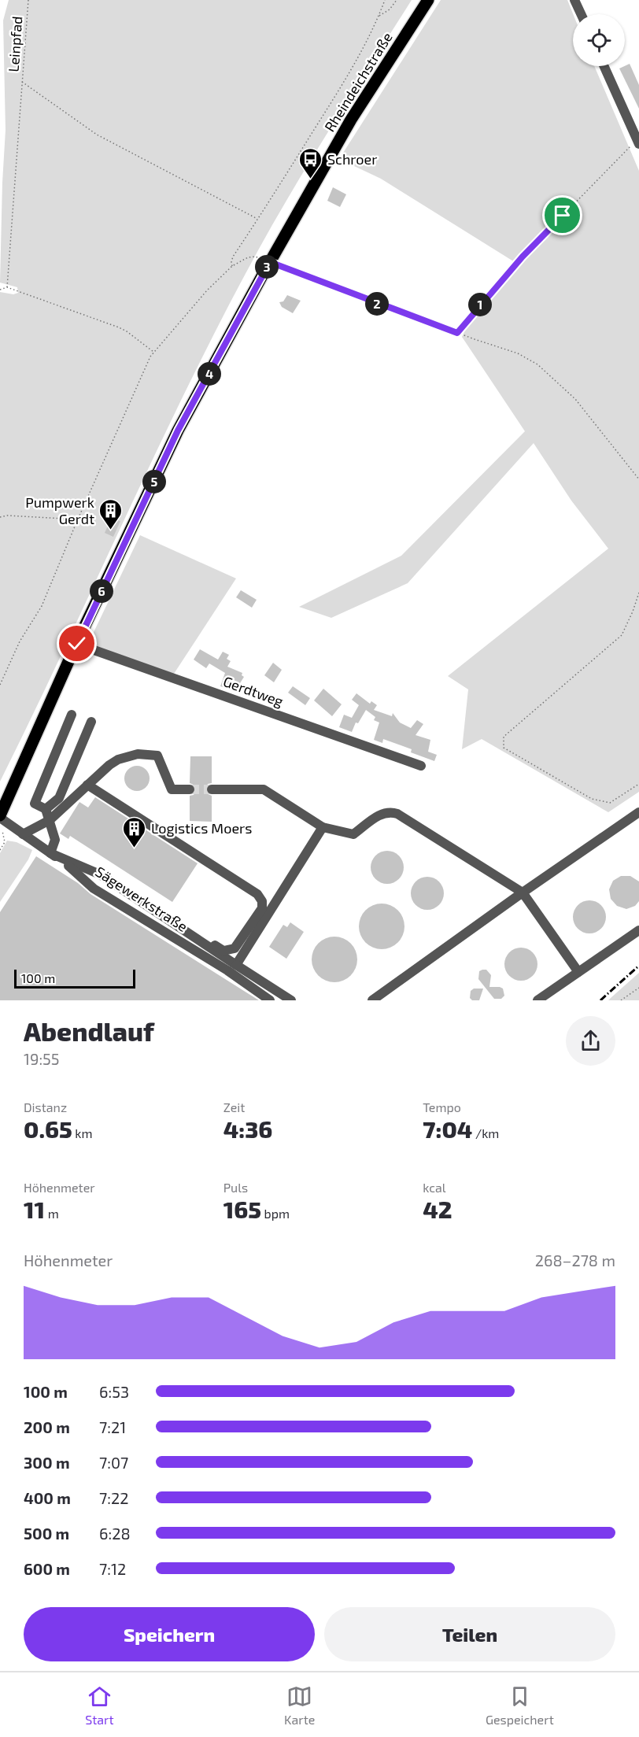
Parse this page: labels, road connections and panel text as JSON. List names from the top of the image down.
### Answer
{
  "streets": {
    "main road": ["Rheindeichstraße"],
    "street": ["Gerdtweg", "Sägewerkstraße"],
    "path": ["Leinpfad"]
  },
  "crossings": [
    ["Rheindeichstraße", "Gerdtweg"],
    ["Rheindeichstraße", "Sägewerkstraße"]
  ],
  "places": {
    "bus stop": ["Schroer"],
    "building": ["Pumpwerk Gerdt", "Logistics Moers"]
  },
  "scale_bar": "100 m",
  "page": {
    "pins": [
      "3",
      "2",
      "1",
      "4",
      "5",
      "6"
    ],
    "scale": "100 m",
    "heading": ["Abendlauf", "19:55"],
    "stats": [
      ["Distanz", "0.65 km"],
      ["Zeit", "4:36"],
      ["Tempo", "7:04 /km"],
      ["Höhenmeter", "11 m"],
      ["Puls", "165 bpm"],
      ["kcal", "42"]
    ],
    "chart": ["Höhenmeter", "268–278 m"],
    "list": [
      {
        "name": "100 m",
        "note": "6:53"
      },
      {
        "name": "200 m",
        "note": "7:21"
      },
      {
        "name": "300 m",
        "note": "7:07"
      },
      {
        "name": "400 m",
        "note": "7:22"
      },
      {
        "name": "500 m",
        "note": "6:28"
      },
      {
        "name": "600 m",
        "note": "7:12"
      }
    ],
    "buttons": ["Speichern", "Teilen"],
    "tabs": ["Start", "Karte", "Gespeichert"]
  }
}
